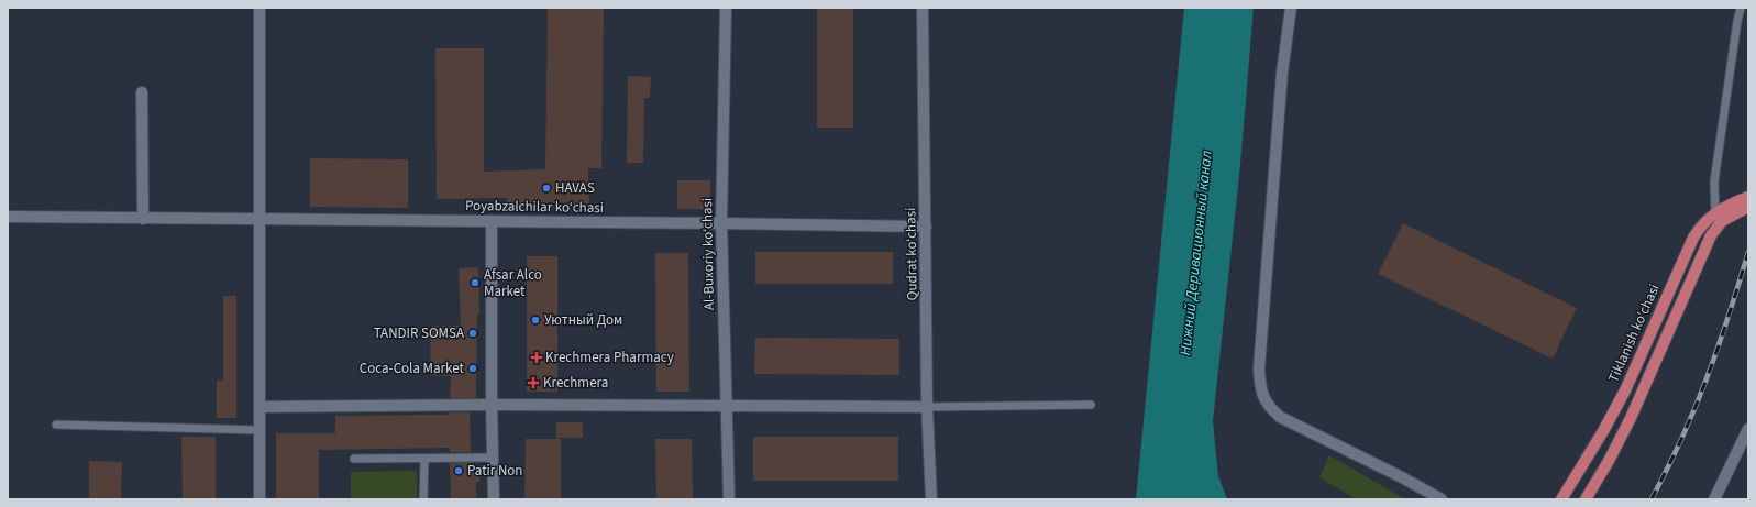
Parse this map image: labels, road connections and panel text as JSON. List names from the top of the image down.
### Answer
{
  "streets": {
    "main road": ["Tiklanish ko'chasi"],
    "street": ["Poyabzalchilar ko‘chasi", "Al-Buxoriy ko‘chasi", "Qudrat ko‘chasi"]
  },
  "crossings": [
    ["Poyabzalchilar ko‘chasi", "Al-Buxoriy ko‘chasi"],
    ["Poyabzalchilar ko‘chasi", "Qudrat ko‘chasi"]
  ],
  "water": ["Нижний Деривационный канал"],
  "places": {
    "other": [
      "HAVAS",
      "Afsar Alco Market",
      "Уютный Дом",
      "TANDIR SOMSA",
      "Coca-Cola Market",
      "Patir Non"
    ],
    "health": ["Krechmera Pharmacy", "Krechmera"]
  }
}
